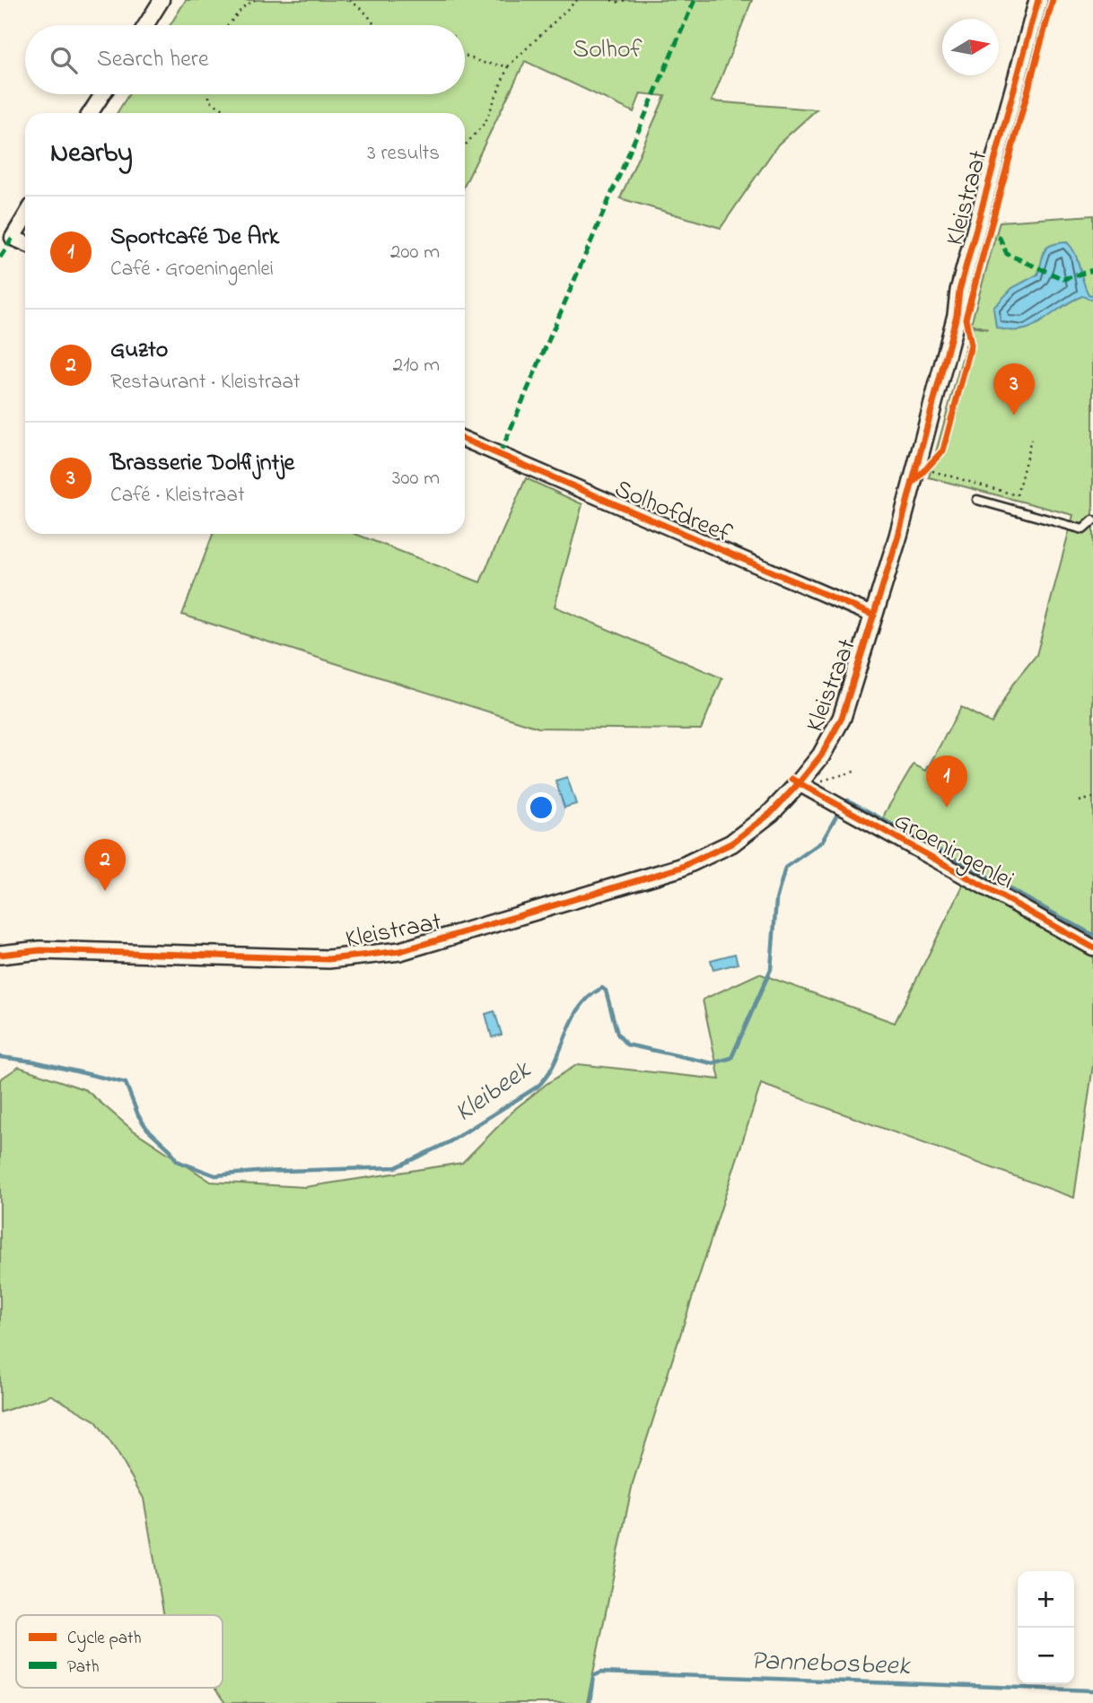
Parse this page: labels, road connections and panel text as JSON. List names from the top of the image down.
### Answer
{
  "streets": {
    "street": ["Kleistraat", "Solhofdreef", "Groeningenlei"]
  },
  "crossings": [
    ["Kleistraat", "Solhofdreef"],
    ["Kleistraat", "Groeningenlei"]
  ],
  "water": ["Kleibeek", "Pannebosbeek"],
  "parks": ["Solhof"],
  "legend": ["Cycle path", "Path"],
  "north": "right",
  "page": {
    "search": "Search here",
    "heading": ["Nearby", "3 results"],
    "list": [
      {
        "mark": "1",
        "name": "Sportcafé De Ark",
        "note": "Café · Groeningenlei",
        "value": "200 m"
      },
      {
        "mark": "2",
        "name": "Guzto",
        "note": "Restaurant · Kleistraat",
        "value": "210 m"
      },
      {
        "mark": "3",
        "name": "Brasserie Dolfijntje",
        "note": "Café · Kleistraat",
        "value": "300 m"
      }
    ],
    "pins": ["3", "1", "2"],
    "map_buttons": ["+", "−"]
  }
}
